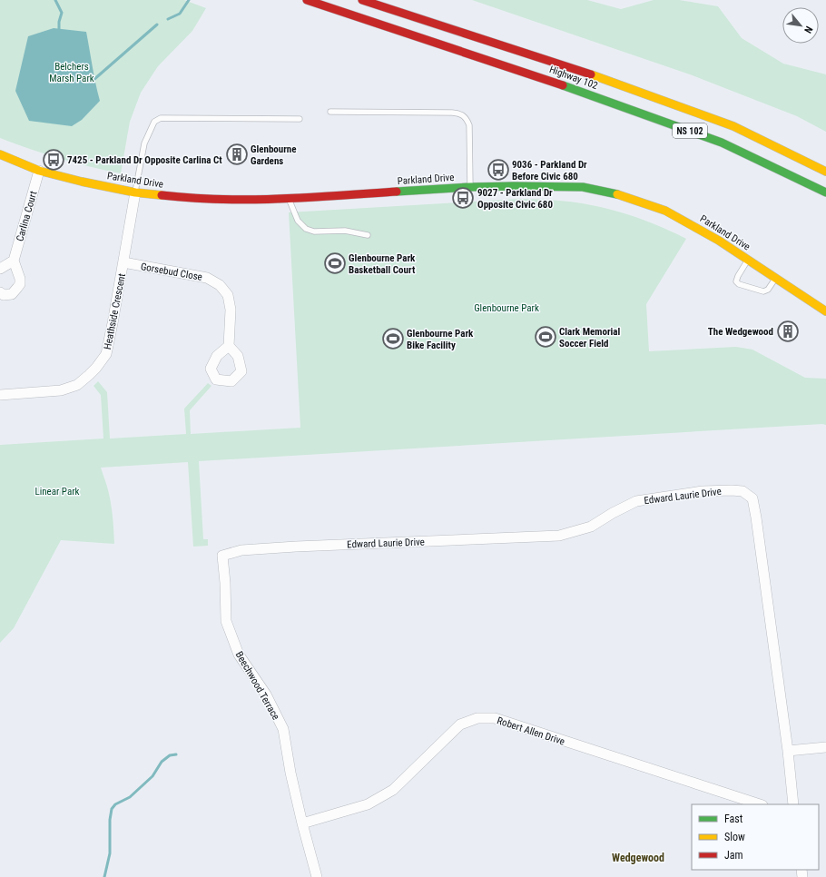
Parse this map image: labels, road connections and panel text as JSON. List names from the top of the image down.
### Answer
{
  "streets": {
    "main road": ["Highway 102", "NS 102", "Parkland Drive"],
    "street": [
      "Carlina Court",
      "Gorsebud Close",
      "Heathside Crescent",
      "Edward Laurie Drive",
      "Beechwood Terrace",
      "Robert Allen Drive"
    ]
  },
  "crossings": [
    ["Parkland Drive", "Carlina Court"],
    ["Parkland Drive", "Heathside Crescent"],
    ["Gorsebud Close", "Heathside Crescent"],
    ["Edward Laurie Drive", "Beechwood Terrace"],
    ["Beechwood Terrace", "Robert Allen Drive"]
  ],
  "districts": ["Wedgewood"],
  "parks": ["Belchers Marsh Park", "Glenbourne Park", "Linear Park"],
  "places": {
    "building": ["Glenbourne Gardens", "The Wedgewood"],
    "bus stop": ["7425 - Parkland Dr Opposite Carlina Ct", "9036 - Parkland Dr Before Civic 680", "9027 - Parkland Dr Opposite Civic 680"],
    "sports": ["Glenbourne Park Basketball Court", "Clark Memorial Soccer Field", "Glenbourne Park Bike Facility"]
  },
  "legend": ["Fast", "Slow", "Jam"],
  "north": "bottom right"
}
